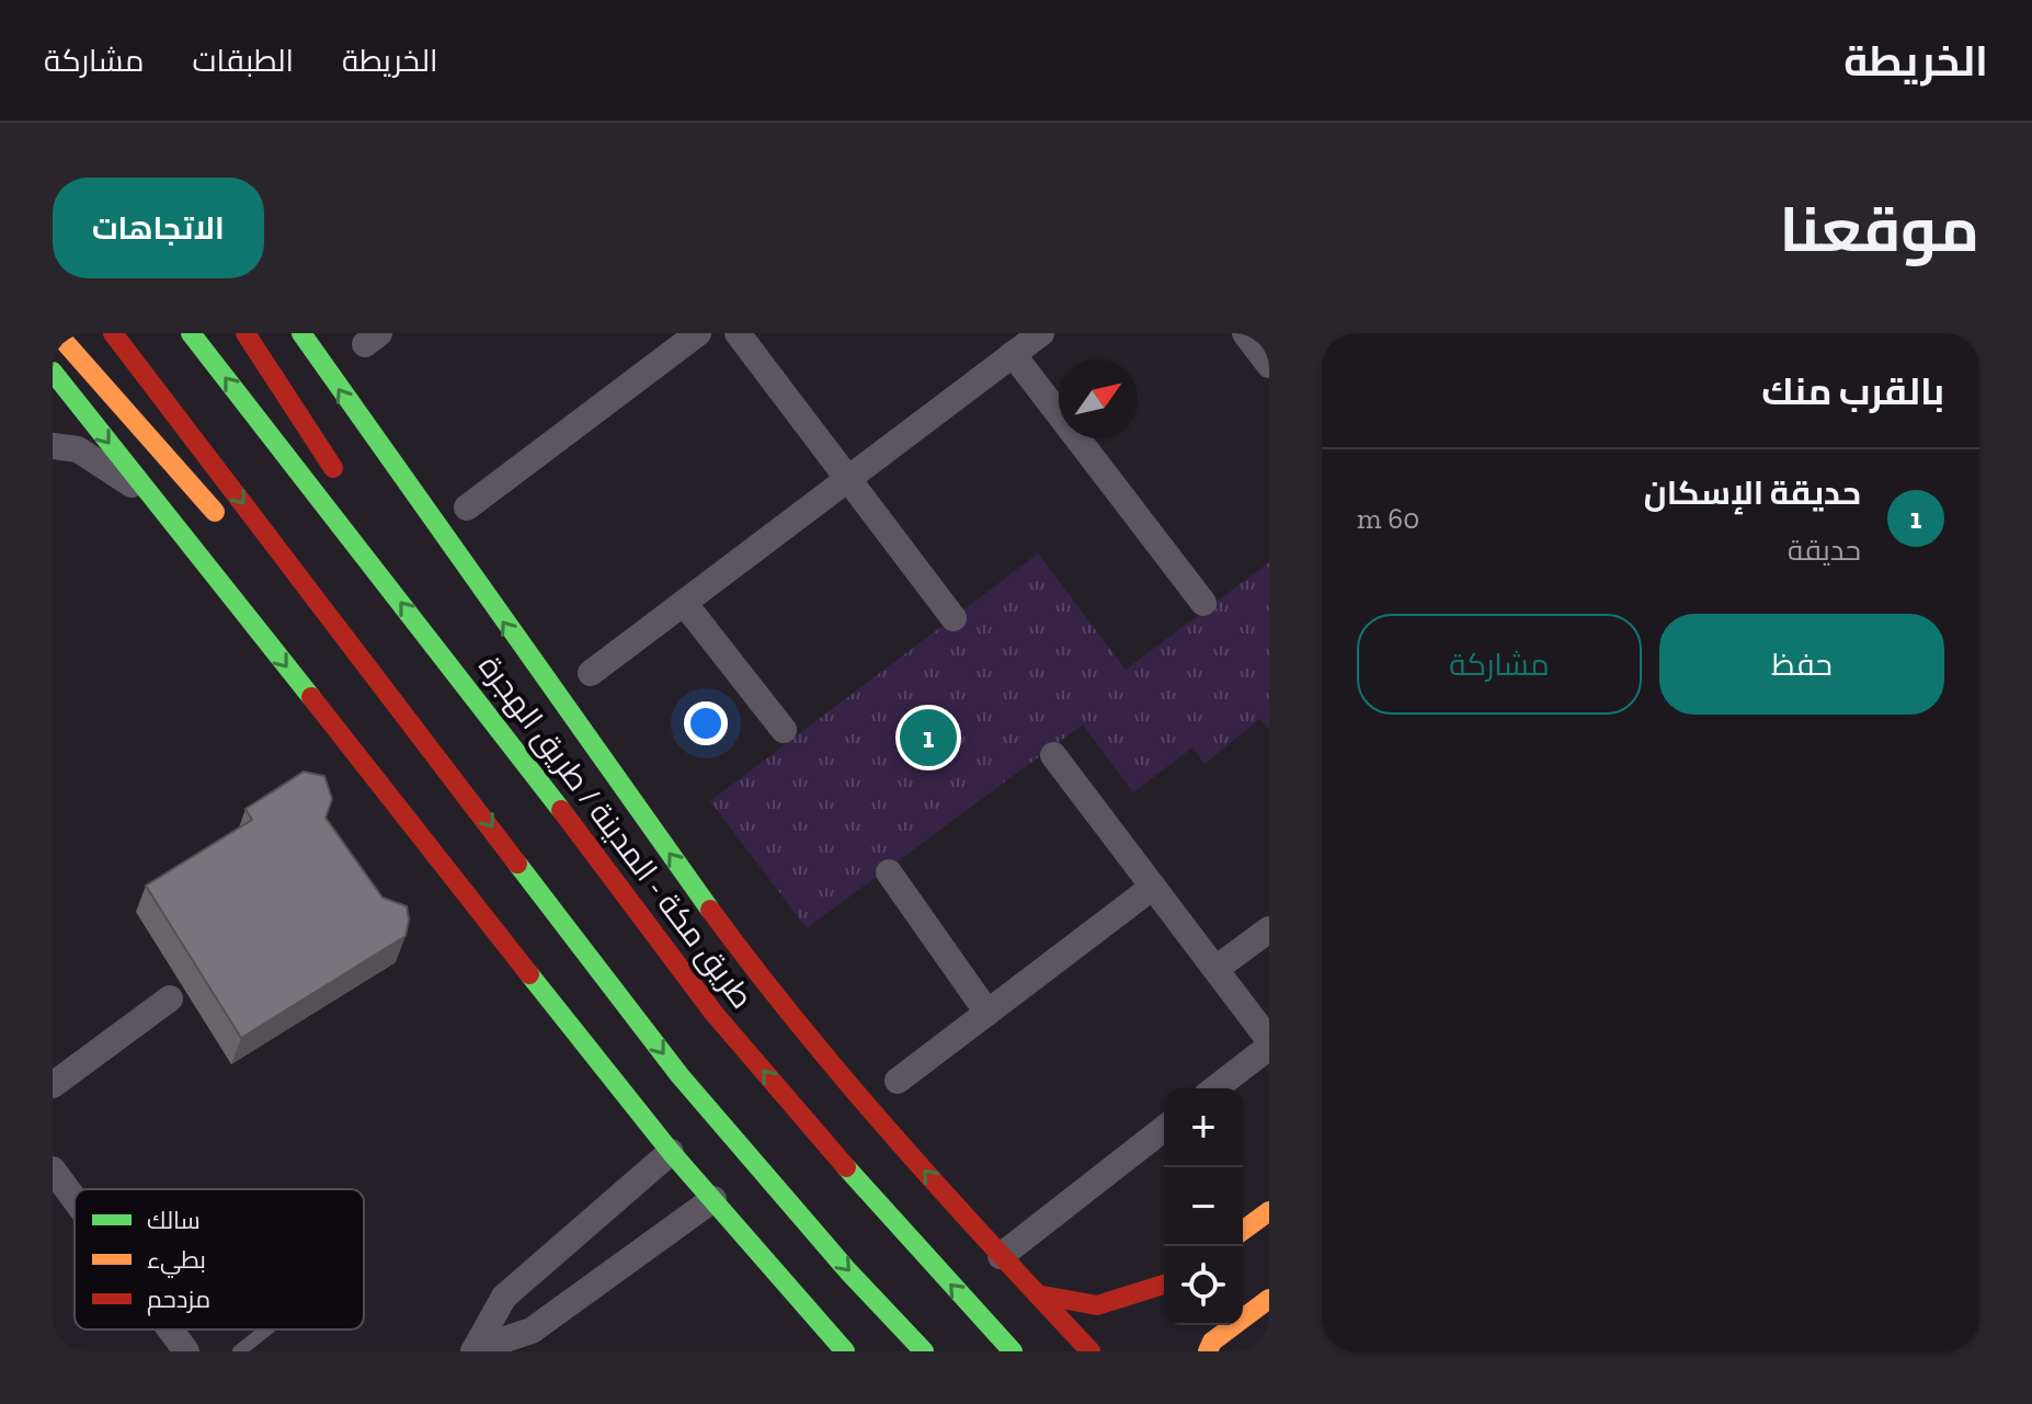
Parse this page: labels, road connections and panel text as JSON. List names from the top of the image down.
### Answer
{
  "streets": {
    "main road": ["طريق مكة - المدينة / طريق الهجرة"]
  },
  "legend": ["سالك", "بطيء", "مزدحم"],
  "north": "top right",
  "page": {
    "header": "الخريطة",
    "nav": ["الخريطة", "الطبقات", "مشاركة"],
    "title": "موقعنا",
    "buttons": [
      "الاتجاهات",
      ["حفظ", "مشاركة"]
    ],
    "heading": "بالقرب منك",
    "list": [
      {
        "mark": "1",
        "name": "حديقة الإسكان",
        "note": "حديقة",
        "value": "60 m"
      }
    ],
    "pins": "1",
    "map_buttons": ["+", "−"]
  }
}
